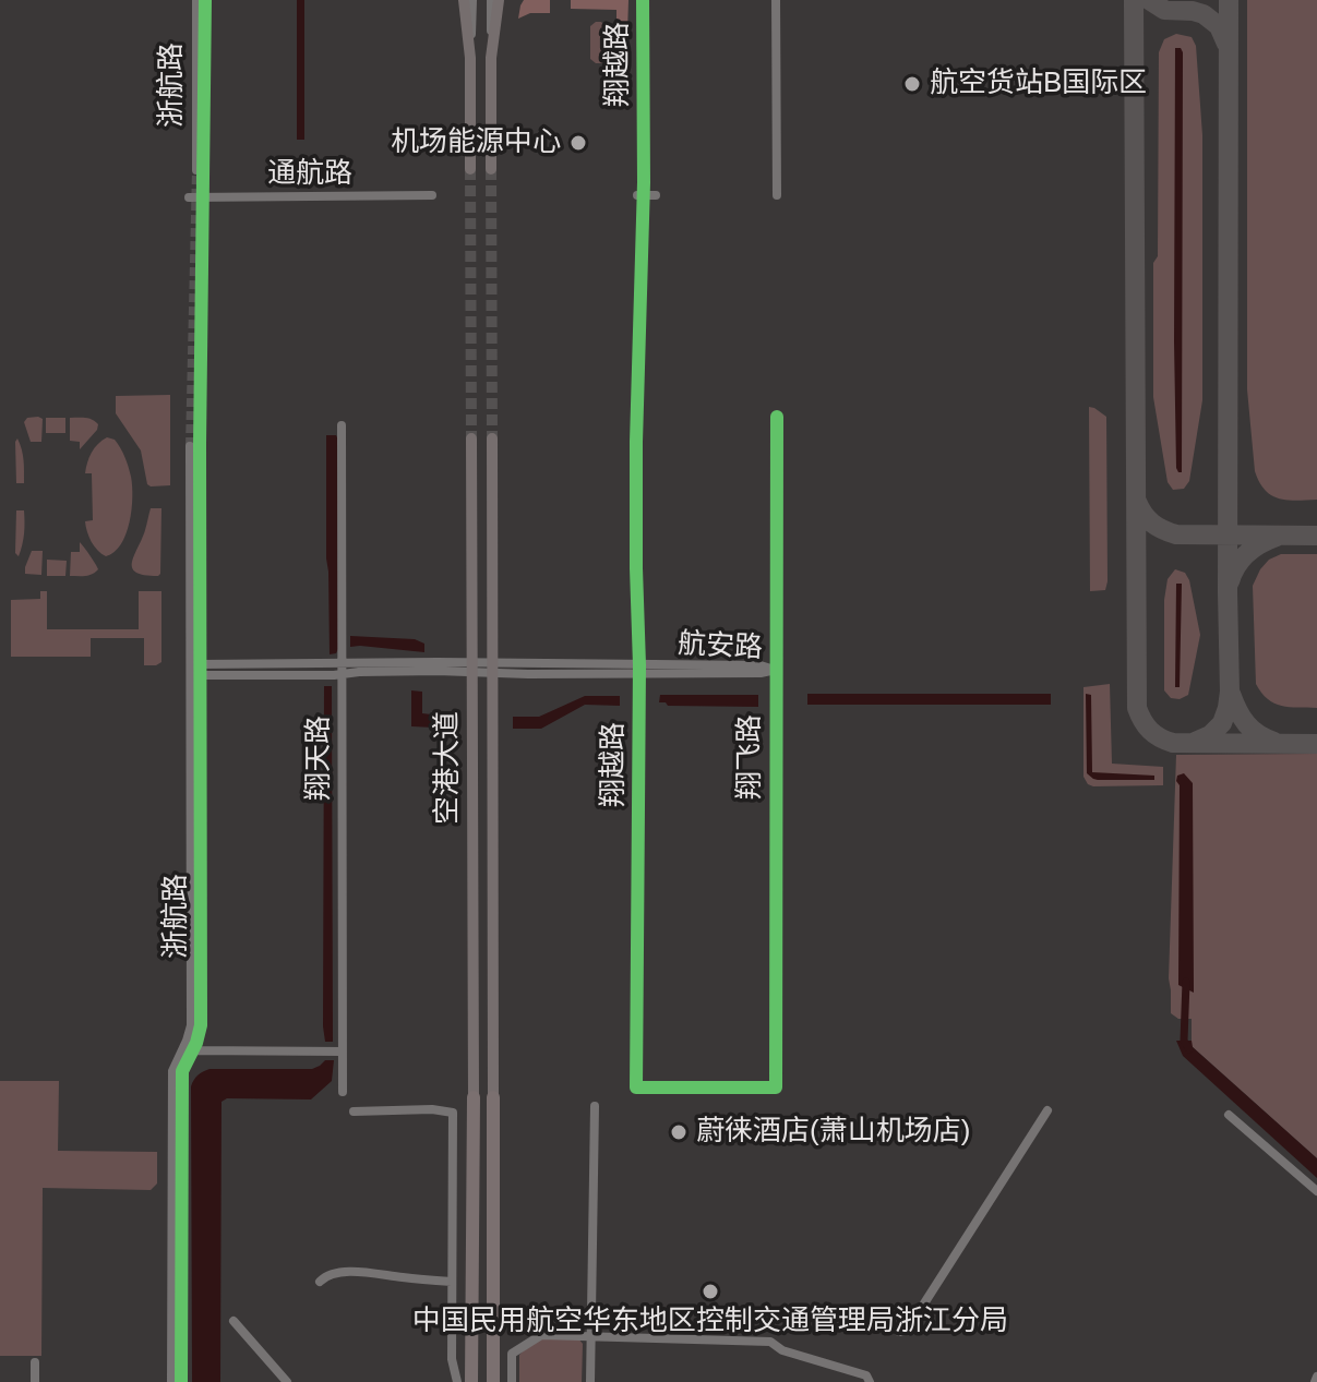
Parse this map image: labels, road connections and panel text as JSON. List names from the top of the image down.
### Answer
{
  "streets": {
    "main road": ["空港大道"],
    "street": [
      "翔越路",
      "浙航路",
      "通航路",
      "航安路",
      "翔飞路",
      "翔天路"
    ]
  },
  "crossings": [
    ["翔越路", "航安路"],
    ["翔越路", "翔飞路"],
    ["浙航路", "航安路"],
    ["航安路", "翔飞路"],
    ["航安路", "翔天路"],
    ["航安路", "空港大道"]
  ],
  "places": [
    "航空货站B国际区",
    "机场能源中心",
    "蔚徕酒店(萧山机场店)",
    "中国民用航空华东地区控制交通管理局浙江分局"
  ]
}
